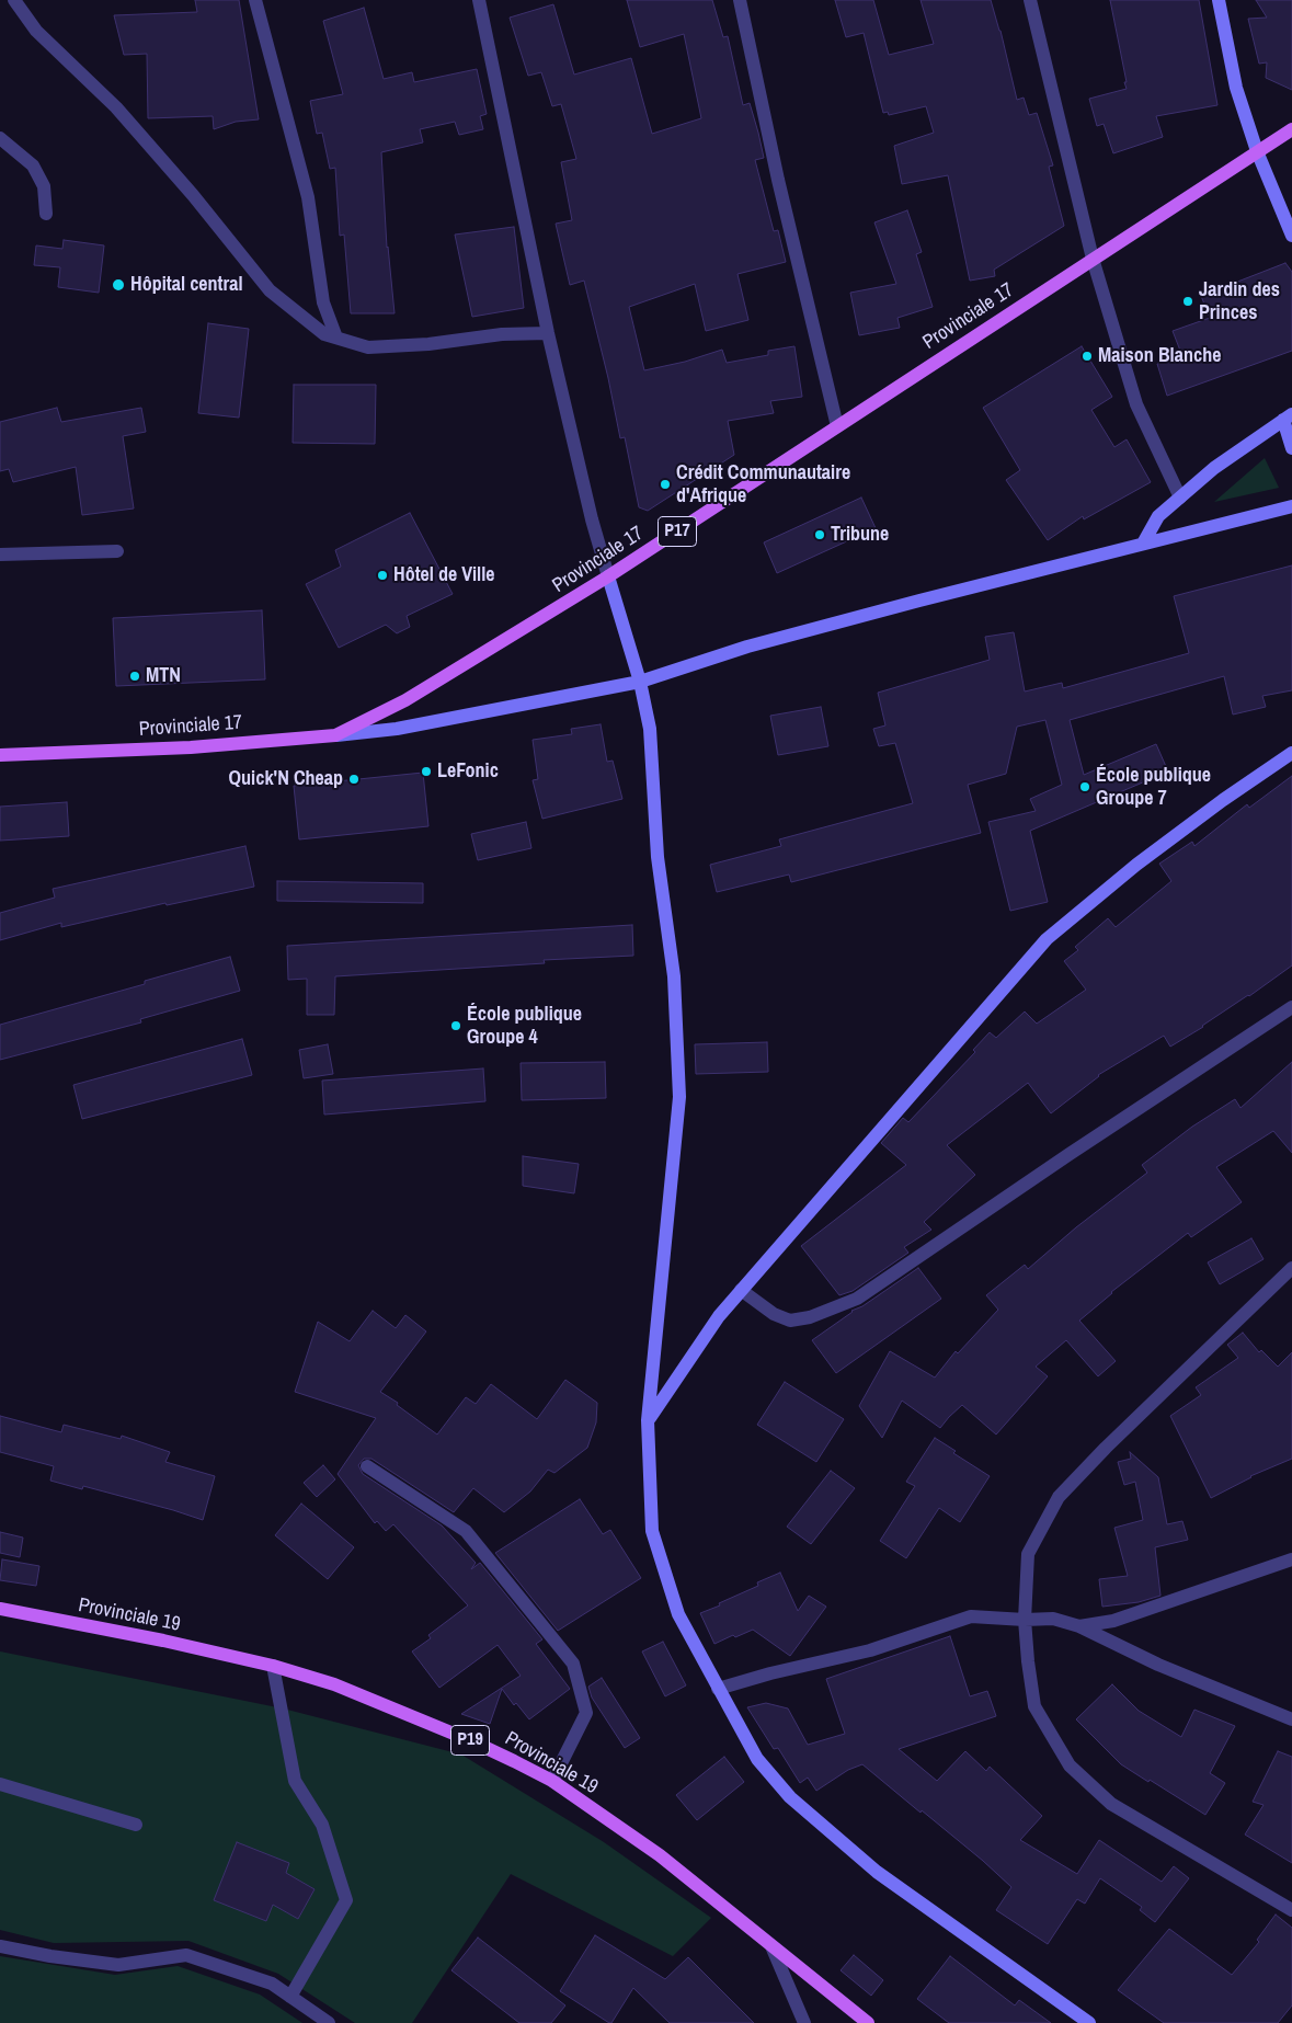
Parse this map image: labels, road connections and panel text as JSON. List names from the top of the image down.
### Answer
{
  "streets": {
    "main road": [
      "Provinciale 17",
      "P17",
      "Provinciale 19",
      "P19"
    ]
  },
  "places": [
    "Hôpital central",
    "Jardin des Princes",
    "Maison Blanche",
    "Crédit Communautaire d'Afrique",
    "Tribune",
    "Hôtel de Ville",
    "MTN",
    "LeFonic",
    "Quick'N Cheap",
    "École publique Groupe 7",
    "École publique Groupe 4"
  ]
}
